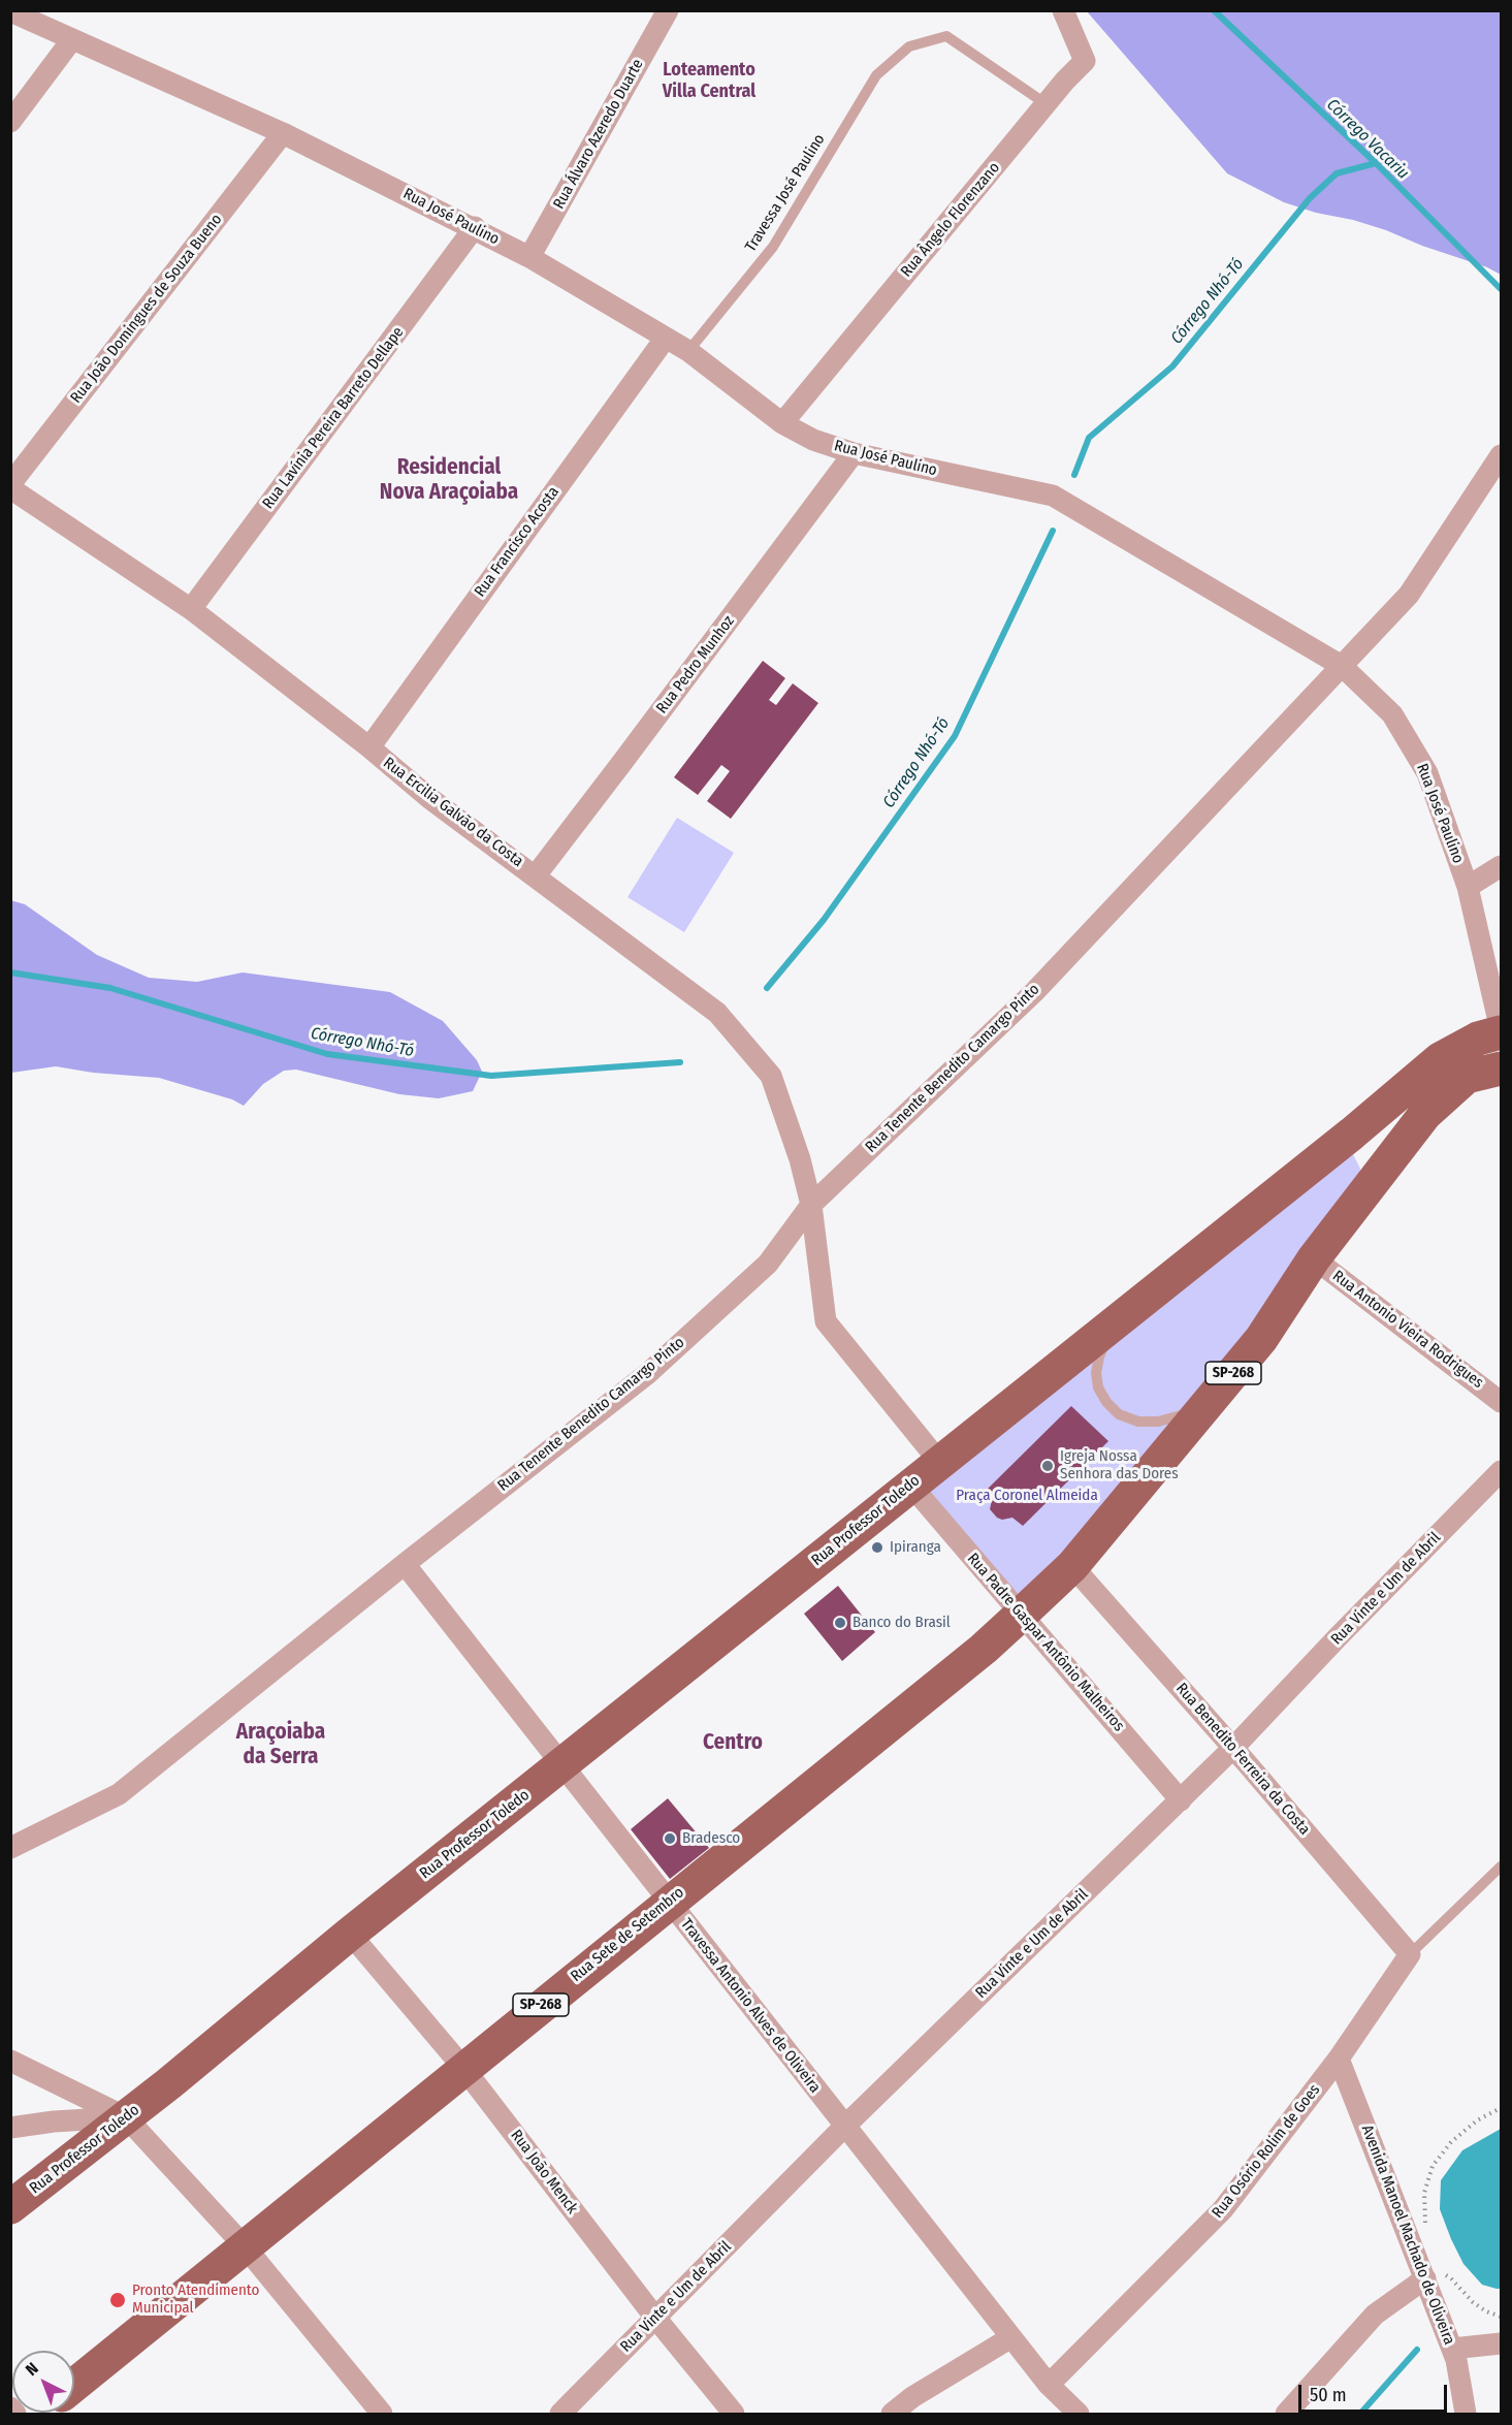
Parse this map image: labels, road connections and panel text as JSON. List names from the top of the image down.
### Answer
{
  "streets": {
    "main road": ["SP-268", "Rua Professor Toledo", "Rua Sete de Setembro"],
    "street": [
      "Rua Álvaro Azeredo Duarte",
      "Rua José Paulino",
      "Rua Ângelo Florenzano",
      "Rua João Domingues de Souza Bueno",
      "Rua Lavínia Pereira Barreto Dellape",
      "Rua Francisco Acosta",
      "Rua Pedro Munhoz",
      "Rua Ercilia Galvão da Costa",
      "Rua Tenente Benedito Camargo Pinto",
      "Rua Antonio Vieira Rodrigues",
      "Rua Vinte e Um de Abril",
      "Rua Padre Gaspar Antônio Malheiros",
      "Rua Benedito Ferreira da Costa",
      "Travessa Antonio Alves de Oliveira",
      "Rua Osório Rolim de Goes",
      "Rua João Menck",
      "Avenida Manoel Machado de Oliveira"
    ],
    "lane": ["Travessa José Paulino"]
  },
  "crossings": [
    ["Rua Álvaro Azeredo Duarte", "Rua José Paulino"],
    ["Travessa José Paulino", "Rua José Paulino"],
    ["Travessa José Paulino", "Rua Ângelo Florenzano"],
    ["Rua José Paulino", "Rua Ângelo Florenzano"],
    ["Rua José Paulino", "Rua João Domingues de Souza Bueno"],
    ["Rua José Paulino", "Rua Lavínia Pereira Barreto Dellape"],
    ["Rua José Paulino", "Rua Francisco Acosta"],
    ["Rua José Paulino", "Rua Pedro Munhoz"],
    ["Rua José Paulino", "Rua Tenente Benedito Camargo Pinto"],
    ["Rua João Domingues de Souza Bueno", "Rua Ercilia Galvão da Costa"],
    ["Rua Lavínia Pereira Barreto Dellape", "Rua Ercilia Galvão da Costa"],
    ["Rua Francisco Acosta", "Rua Ercilia Galvão da Costa"],
    ["Rua Pedro Munhoz", "Rua Ercilia Galvão da Costa"],
    ["Rua Ercilia Galvão da Costa", "Rua Tenente Benedito Camargo Pinto"],
    ["Rua Ercilia Galvão da Costa", "Rua Professor Toledo"],
    ["Rua Tenente Benedito Camargo Pinto", "Travessa Antonio Alves de Oliveira"],
    ["Rua Antonio Vieira Rodrigues", "SP-268"],
    ["SP-268", "Rua Padre Gaspar Antônio Malheiros"],
    ["SP-268", "Rua Benedito Ferreira da Costa"],
    ["SP-268", "Rua Sete de Setembro"],
    ["Rua Professor Toledo", "Rua Padre Gaspar Antônio Malheiros"],
    ["Rua Professor Toledo", "Travessa Antonio Alves de Oliveira"],
    ["Rua Professor Toledo", "Rua João Menck"],
    ["Rua Vinte e Um de Abril", "Rua Padre Gaspar Antônio Malheiros"],
    ["Rua Vinte e Um de Abril", "Rua Benedito Ferreira da Costa"],
    ["Rua Vinte e Um de Abril", "Travessa Antonio Alves de Oliveira"],
    ["Rua Vinte e Um de Abril", "Rua João Menck"],
    ["Rua Padre Gaspar Antônio Malheiros", "Rua Sete de Setembro"],
    ["Rua Benedito Ferreira da Costa", "Rua Osório Rolim de Goes"],
    ["Rua Sete de Setembro", "Travessa Antonio Alves de Oliveira"],
    ["Rua Sete de Setembro", "Rua João Menck"],
    ["Travessa Antonio Alves de Oliveira", "Rua Osório Rolim de Goes"],
    ["Rua Osório Rolim de Goes", "Avenida Manoel Machado de Oliveira"]
  ],
  "districts": [
    "Loteamento Villa Central",
    "Residencial Nova Araçoiaba",
    "Araçoiaba da Serra",
    "Centro"
  ],
  "water": ["Córrego Vacariu", "Córrego Nhó-Tó"],
  "parks": ["Praça Coronel Almeida"],
  "places": [
    "Igreja Nossa Senhora das Dores",
    "Ipiranga",
    "Banco do Brasil",
    "Bradesco",
    "Pronto Atendimento Municipal"
  ],
  "scale_bar": "50 m",
  "north": "top left"
}
